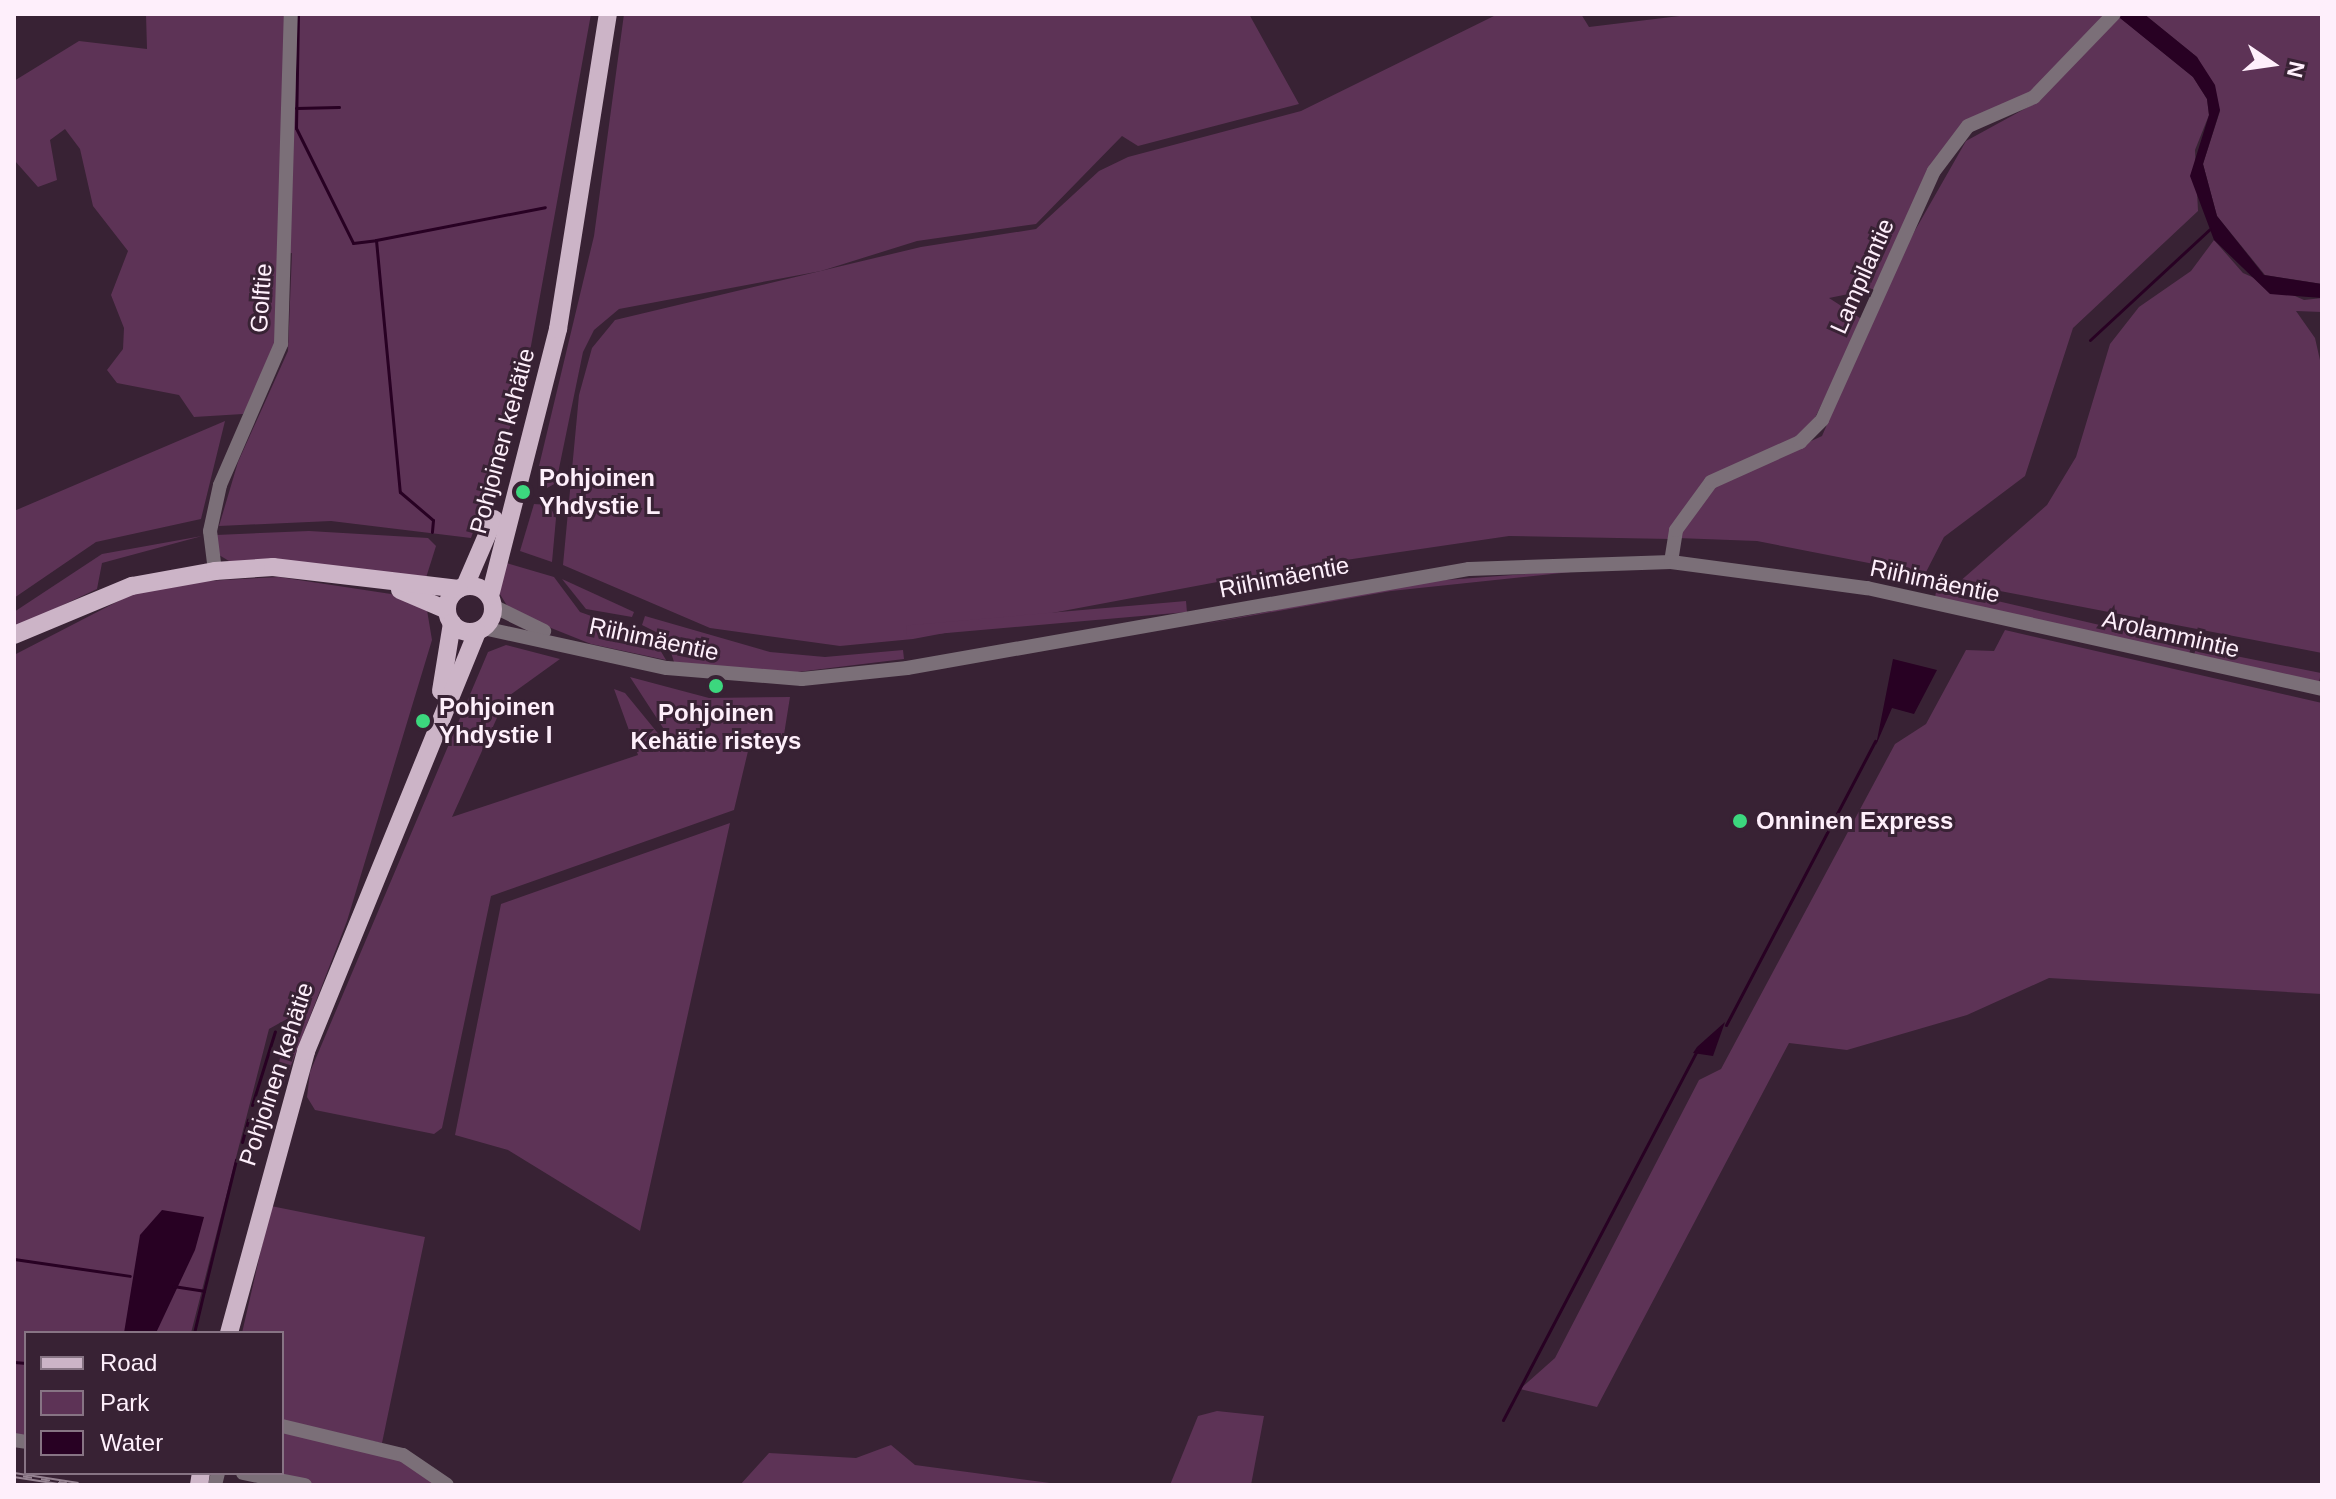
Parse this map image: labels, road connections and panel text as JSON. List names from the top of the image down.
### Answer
{
  "streets": {
    "main road": ["Pohjoinen kehätie"],
    "street": [
      "Lampilantie",
      "Golftie",
      "Riihimäentie",
      "Arolammintie"
    ]
  },
  "crossings": [
    ["Lampilantie", "Riihimäentie"],
    ["Pohjoinen kehätie", "Riihimäentie"],
    ["Riihimäentie", "Arolammintie"]
  ],
  "places": [
    "Pohjoinen Yhdystie L",
    "Pohjoinen Kehätie risteys",
    "Pohjoinen Yhdystie I",
    "Onninen Express"
  ],
  "legend": ["Road", "Park", "Water"],
  "north": "right"
}
